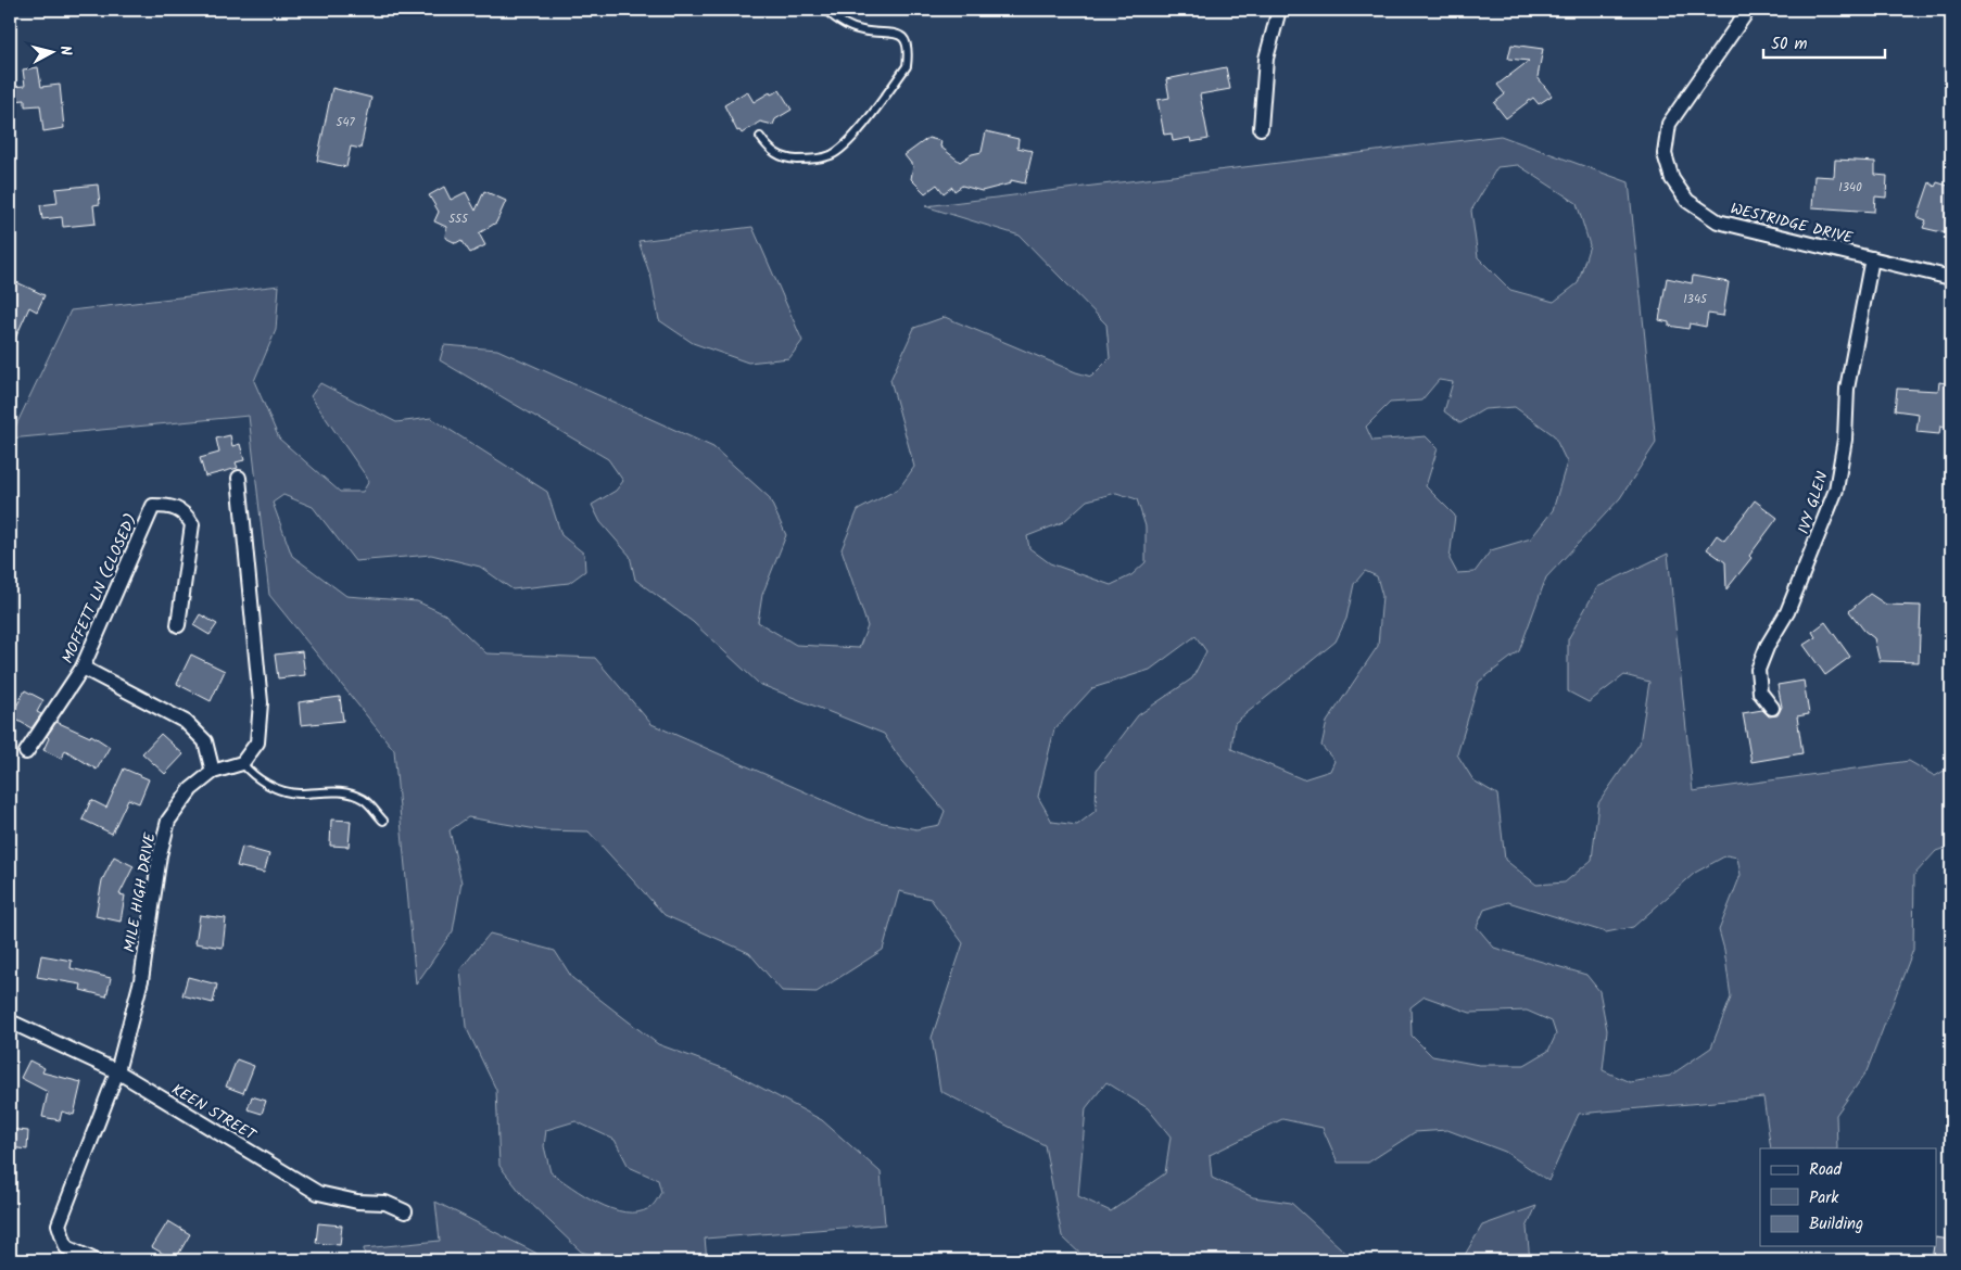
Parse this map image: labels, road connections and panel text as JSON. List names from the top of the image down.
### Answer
{
  "streets": {
    "street": [
      "WESTRIDGE DRIVE",
      "IVY GLEN",
      "MOFFETT LN (CLOSED)",
      "MILE HIGH DRIVE",
      "KEEN STREET"
    ]
  },
  "crossings": [
    ["WESTRIDGE DRIVE", "IVY GLEN"],
    ["MILE HIGH DRIVE", "KEEN STREET"]
  ],
  "house_numbers": [
    "547",
    "1340",
    "555",
    "1345"
  ],
  "legend": ["Road", "Park", "Building"],
  "scale_bar": "50 m",
  "north": "right"
}
